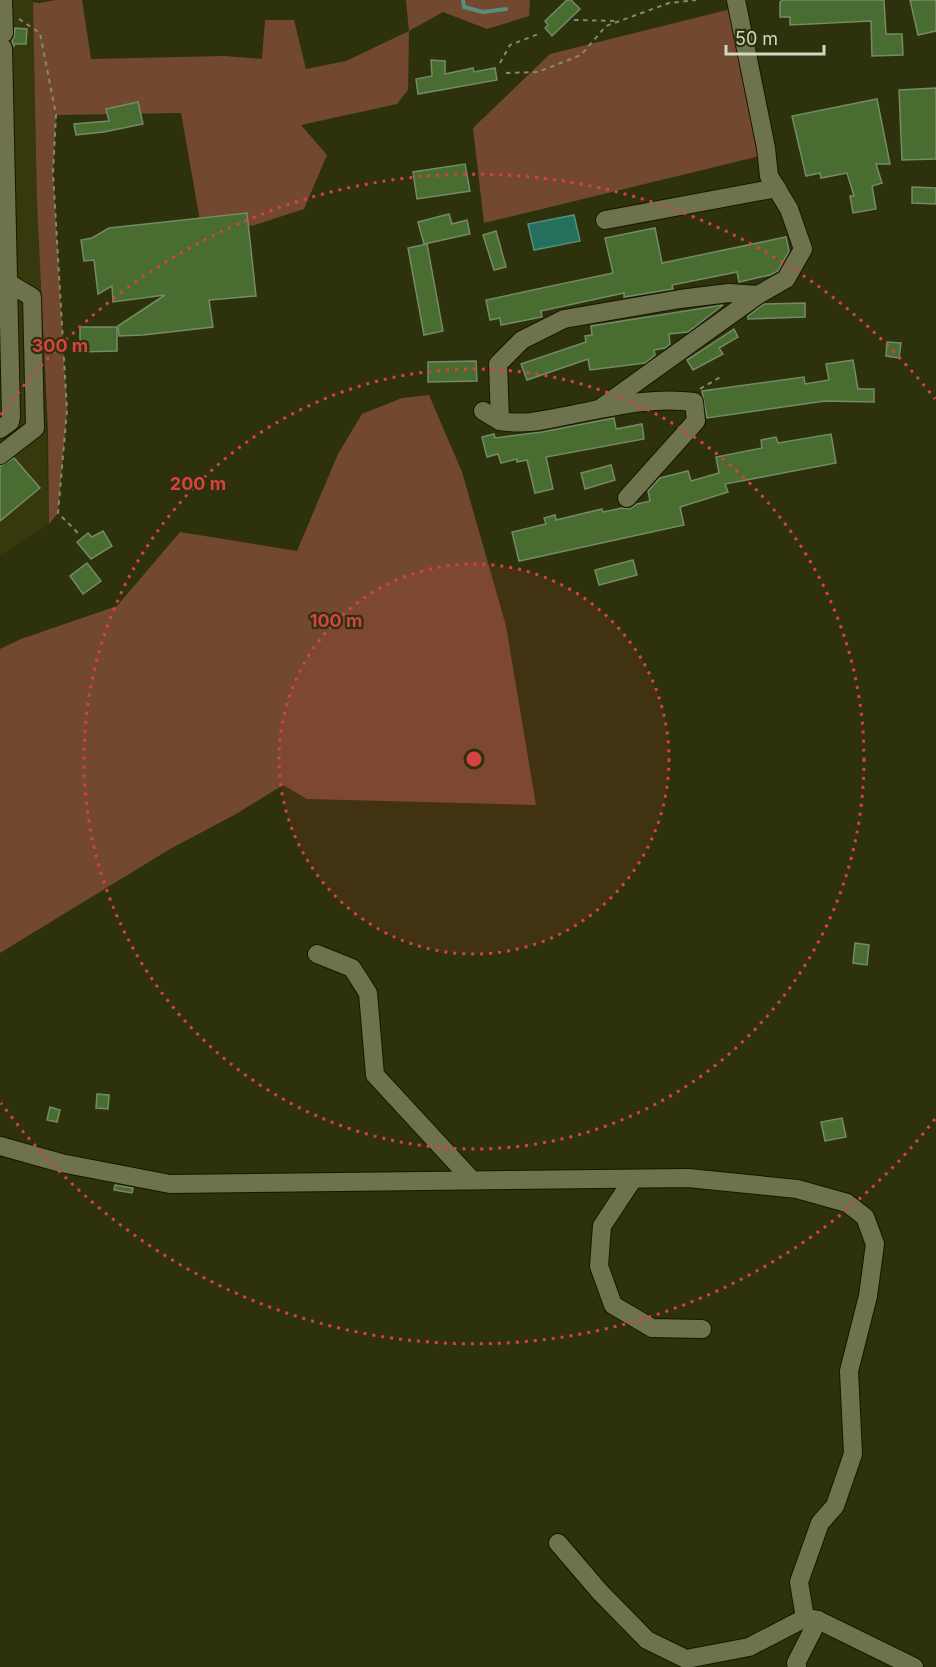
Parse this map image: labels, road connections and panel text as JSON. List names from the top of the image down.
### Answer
{
  "scale_bar": "50 m",
  "rings": ["300 m", "200 m", "100 m"]
}
